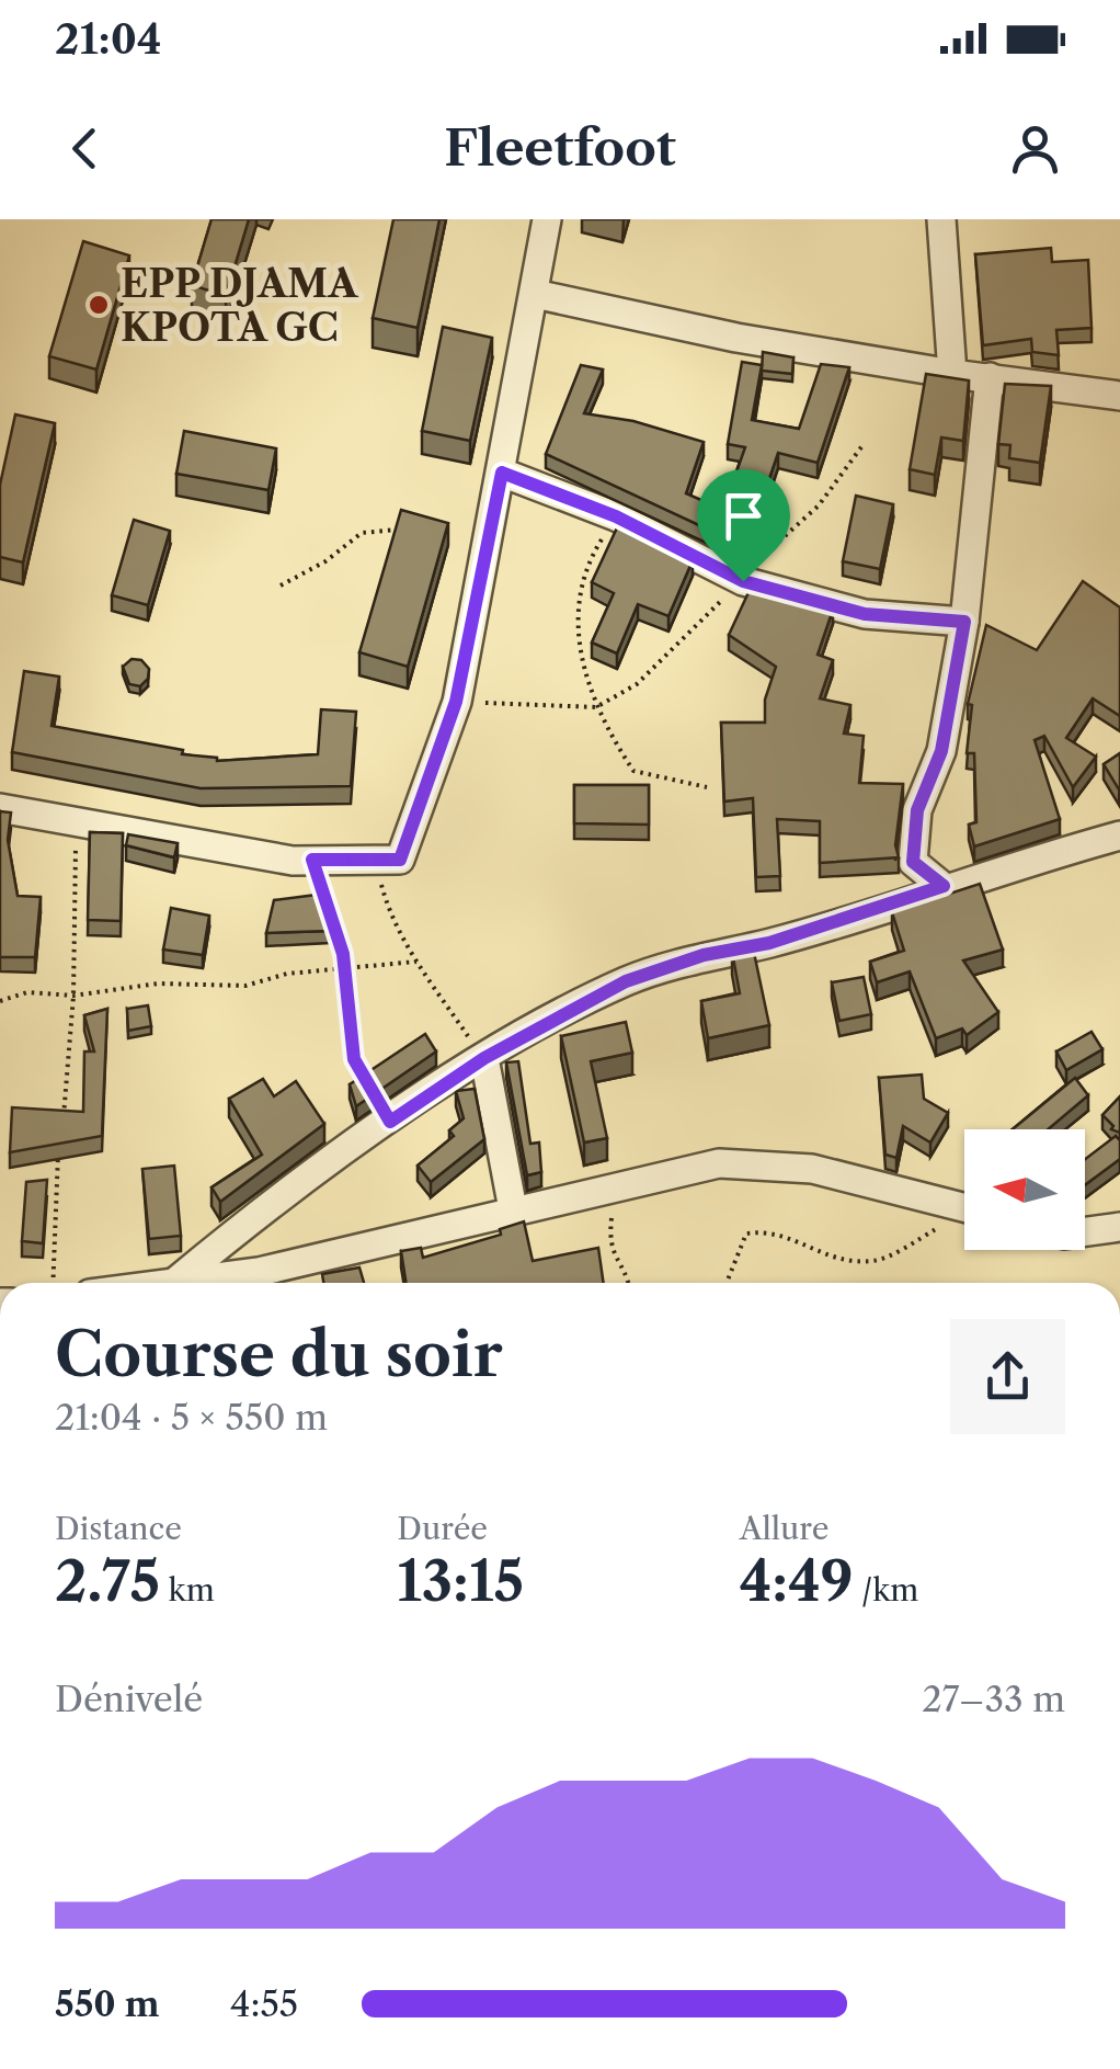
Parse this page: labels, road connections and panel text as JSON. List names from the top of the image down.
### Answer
{
  "places": ["EPP DJAMA KPOTA GC"],
  "north": "left",
  "page": {
    "status": "21:04",
    "header": "Fleetfoot",
    "heading": ["Course du soir", "21:04 · 5 × 550 m"],
    "stats": [
      ["Distance", "2.75 km"],
      ["Durée", "13:15"],
      ["Allure", "4:49 /km"]
    ],
    "chart": ["Dénivelé", "27–33 m"],
    "list": [
      {
        "name": "550 m",
        "note": "4:55"
      }
    ]
  }
}
